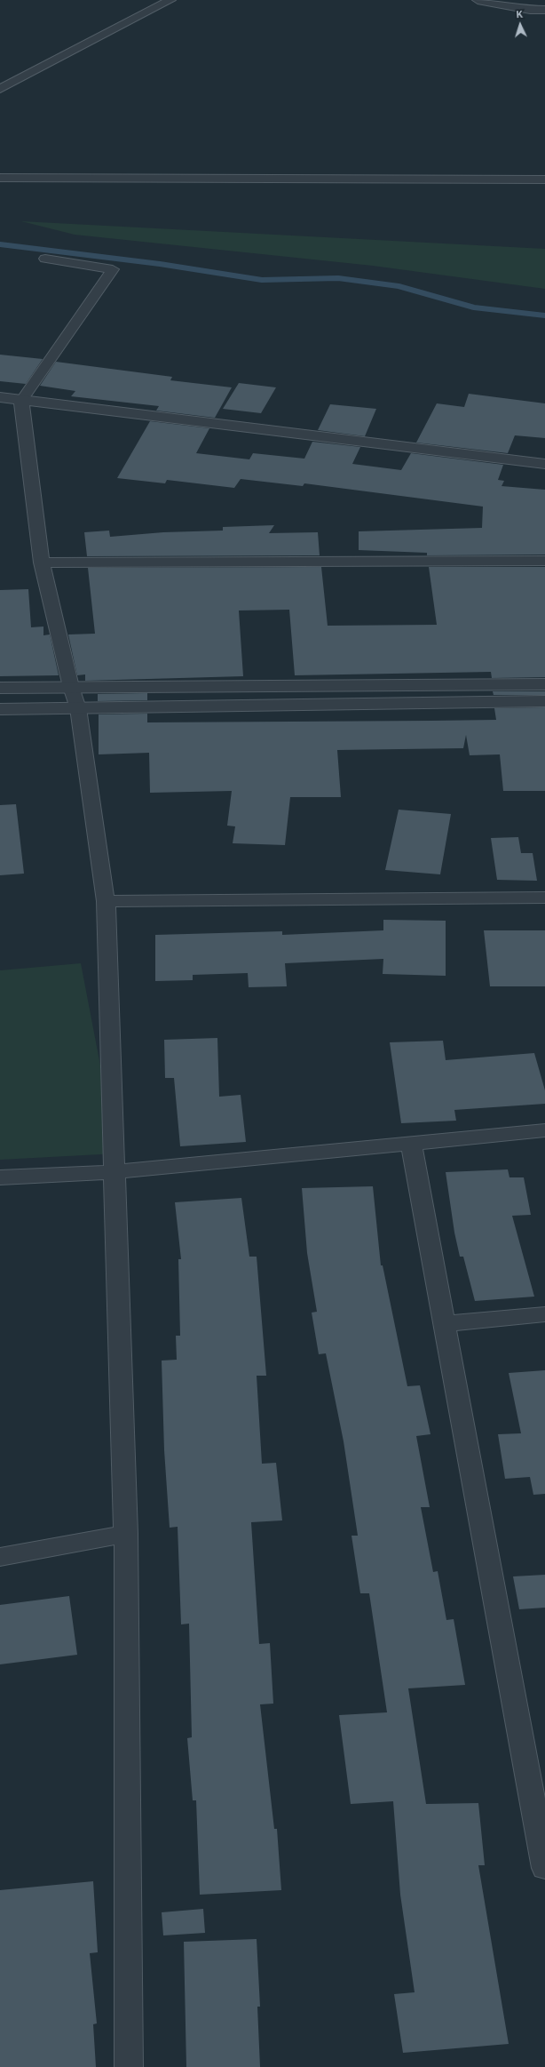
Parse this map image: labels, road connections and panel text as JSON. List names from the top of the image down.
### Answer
{
  "north": "top"
}
